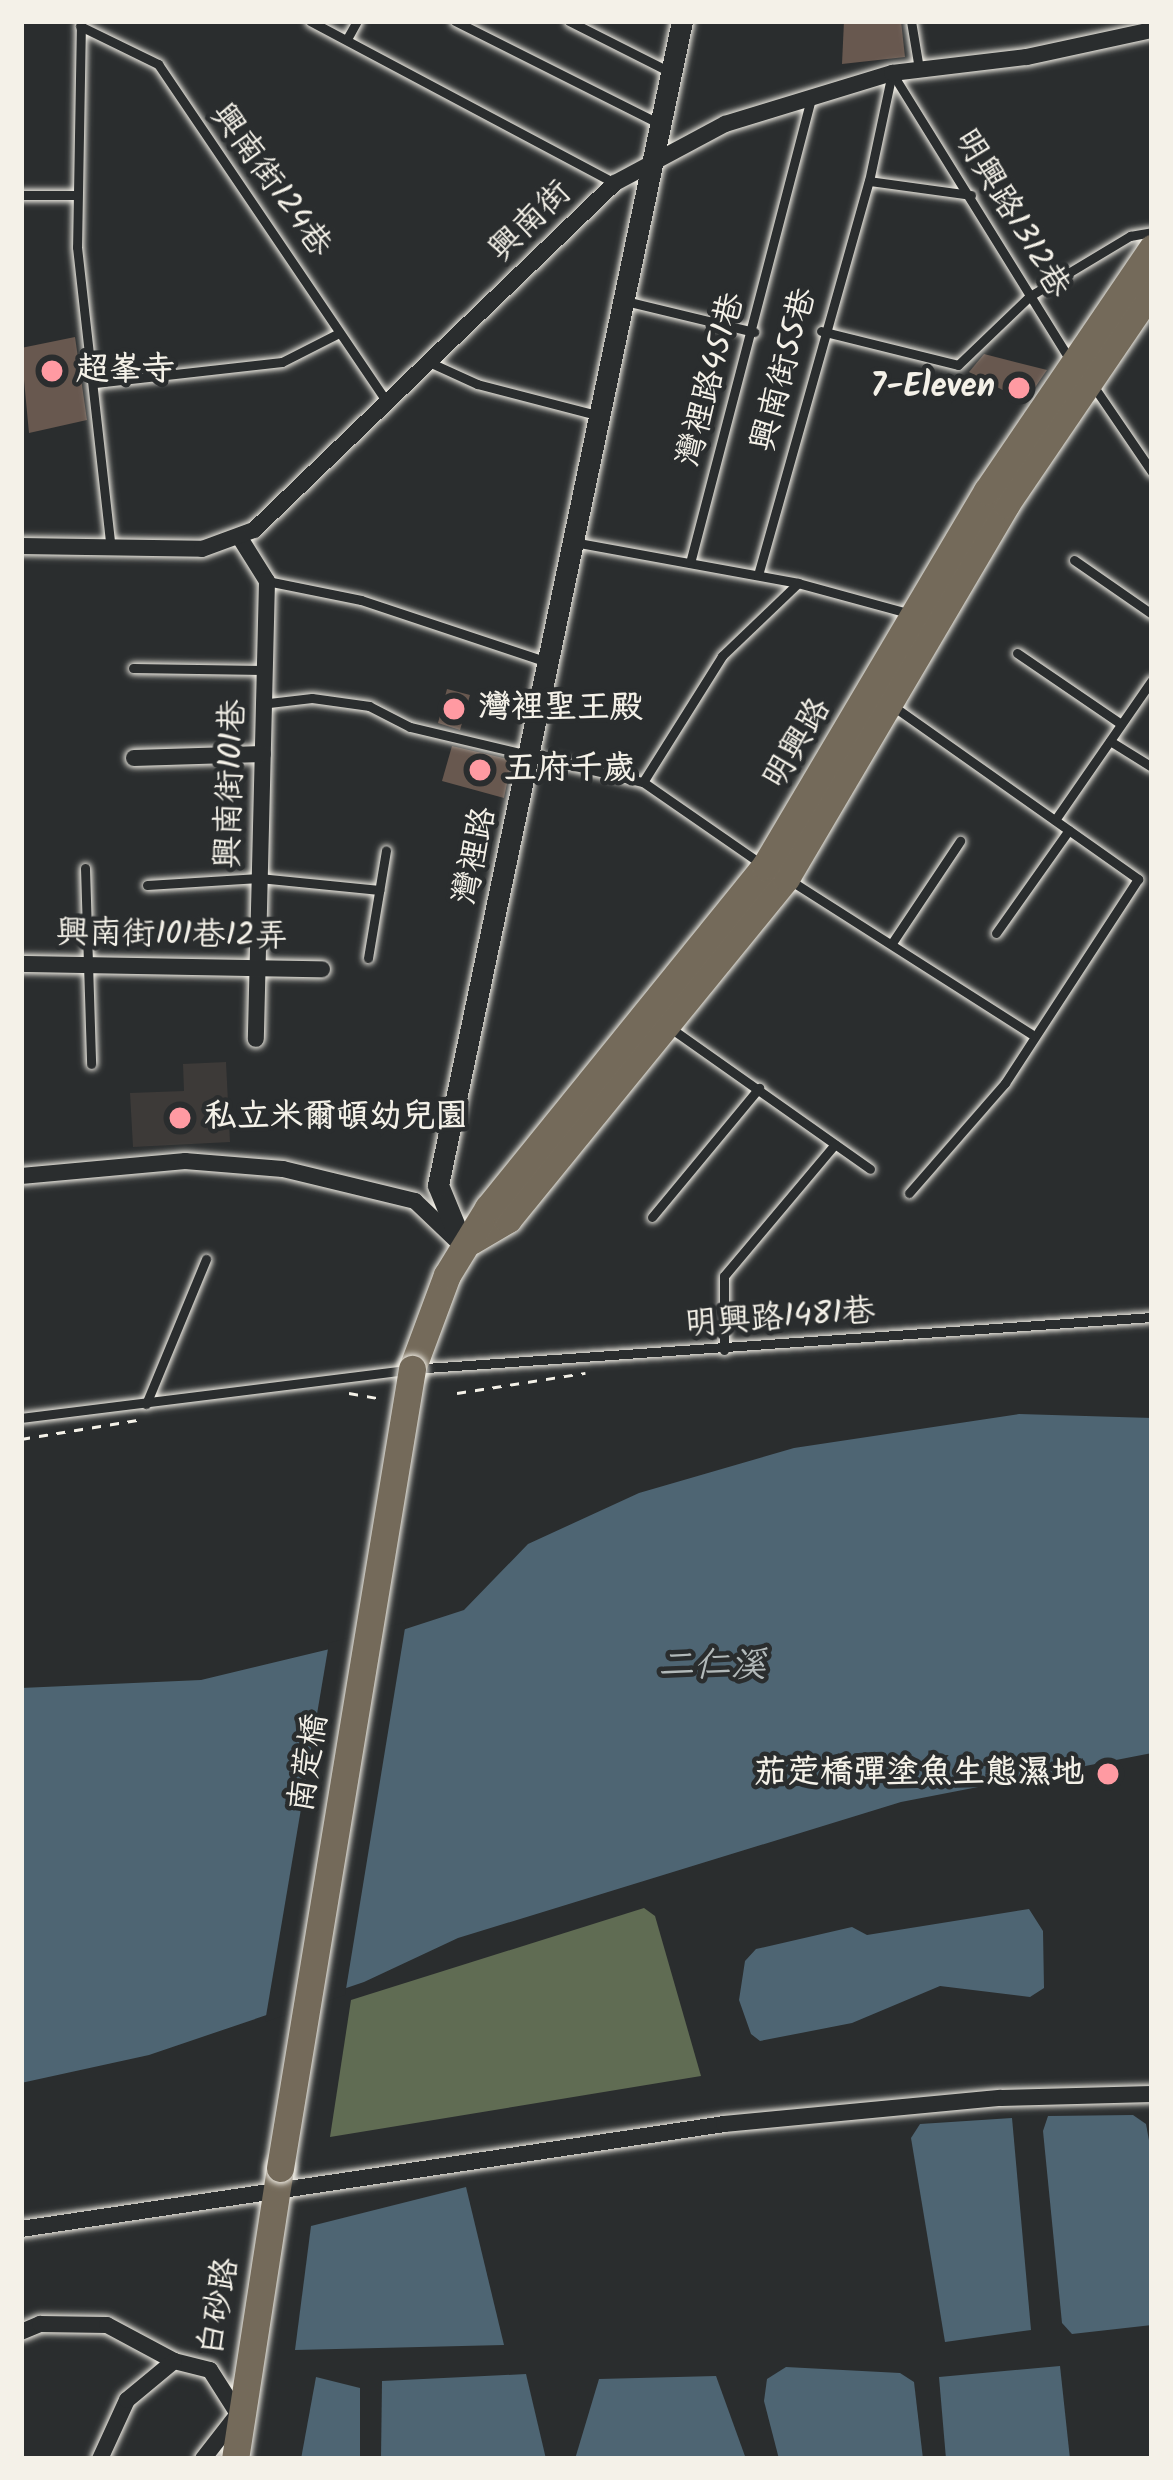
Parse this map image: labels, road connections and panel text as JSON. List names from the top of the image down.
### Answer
{
  "streets": {
    "main road": ["明興路", "南萣橋", "白砂路"],
    "street": [
      "興南街",
      "興南街101巷",
      "灣裡路",
      "興南街101巷12弄"
    ],
    "lane": [
      "興南街124巷",
      "明興路1312巷",
      "興南街55巷",
      "灣裡路451巷",
      "明興路1481巷"
    ]
  },
  "crossings": [
    ["興南街124巷", "興南街"],
    ["明興路1312巷", "興南街"],
    ["明興路1312巷", "興南街55巷"],
    ["明興路1312巷", "明興路"],
    ["興南街", "興南街55巷"],
    ["興南街", "灣裡路451巷"],
    ["興南街", "灣裡路"],
    ["明興路", "灣裡路"],
    ["明興路", "明興路1481巷"],
    ["明興路", "南萣橋"],
    ["興南街101巷", "興南街101巷12弄"],
    ["明興路1481巷", "南萣橋"],
    ["南萣橋", "白砂路"]
  ],
  "water": ["二仁溪"],
  "places": [
    "超峯寺",
    "7-Eleven",
    "灣裡聖王殿",
    "五府千歲",
    "私立米爾頓幼兒園",
    "茄萣橋彈塗魚生態濕地"
  ]
}
